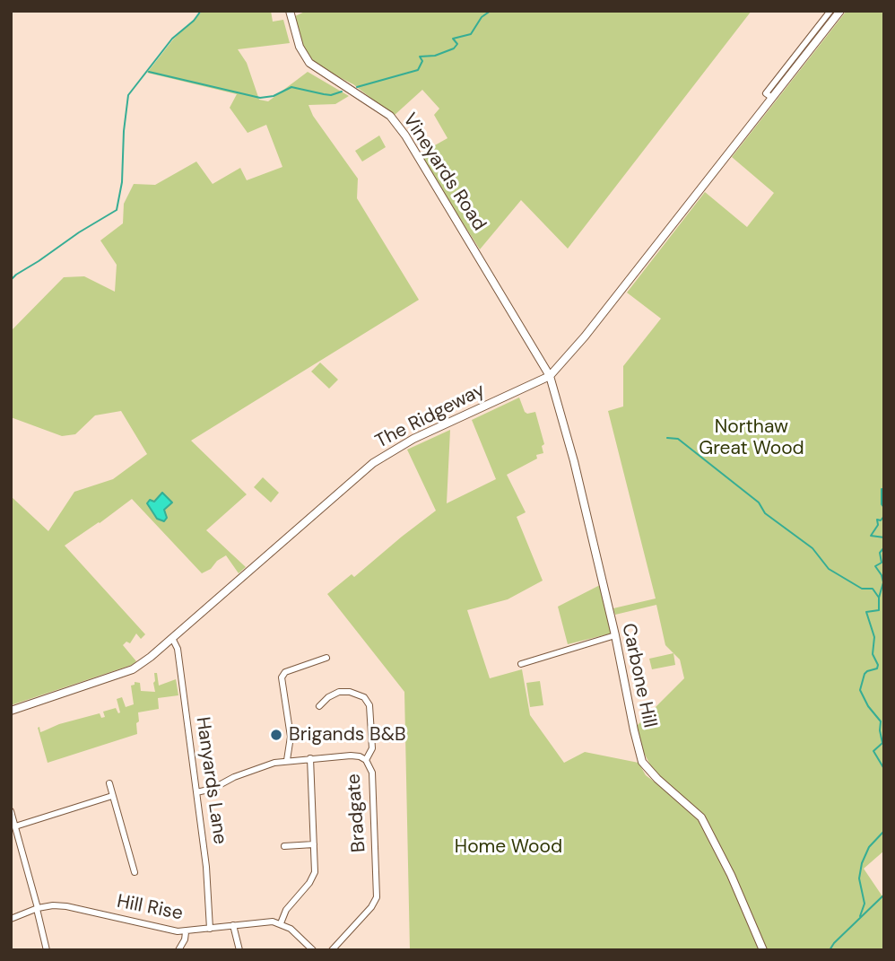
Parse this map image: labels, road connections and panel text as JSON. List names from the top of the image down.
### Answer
{
  "streets": {
    "street": [
      "Vineyards Road",
      "The Ridgeway",
      "Carbone Hill",
      "Hanyards Lane",
      "Bradgate",
      "Hill Rise"
    ]
  },
  "crossings": [
    ["Vineyards Road", "The Ridgeway"],
    ["Vineyards Road", "Carbone Hill"],
    ["The Ridgeway", "Carbone Hill"],
    ["The Ridgeway", "Hanyards Lane"],
    ["Hanyards Lane", "Bradgate"],
    ["Hanyards Lane", "Hill Rise"]
  ],
  "parks": ["Northaw Great Wood", "Home Wood"],
  "places": ["Brigands B&B"]
}
